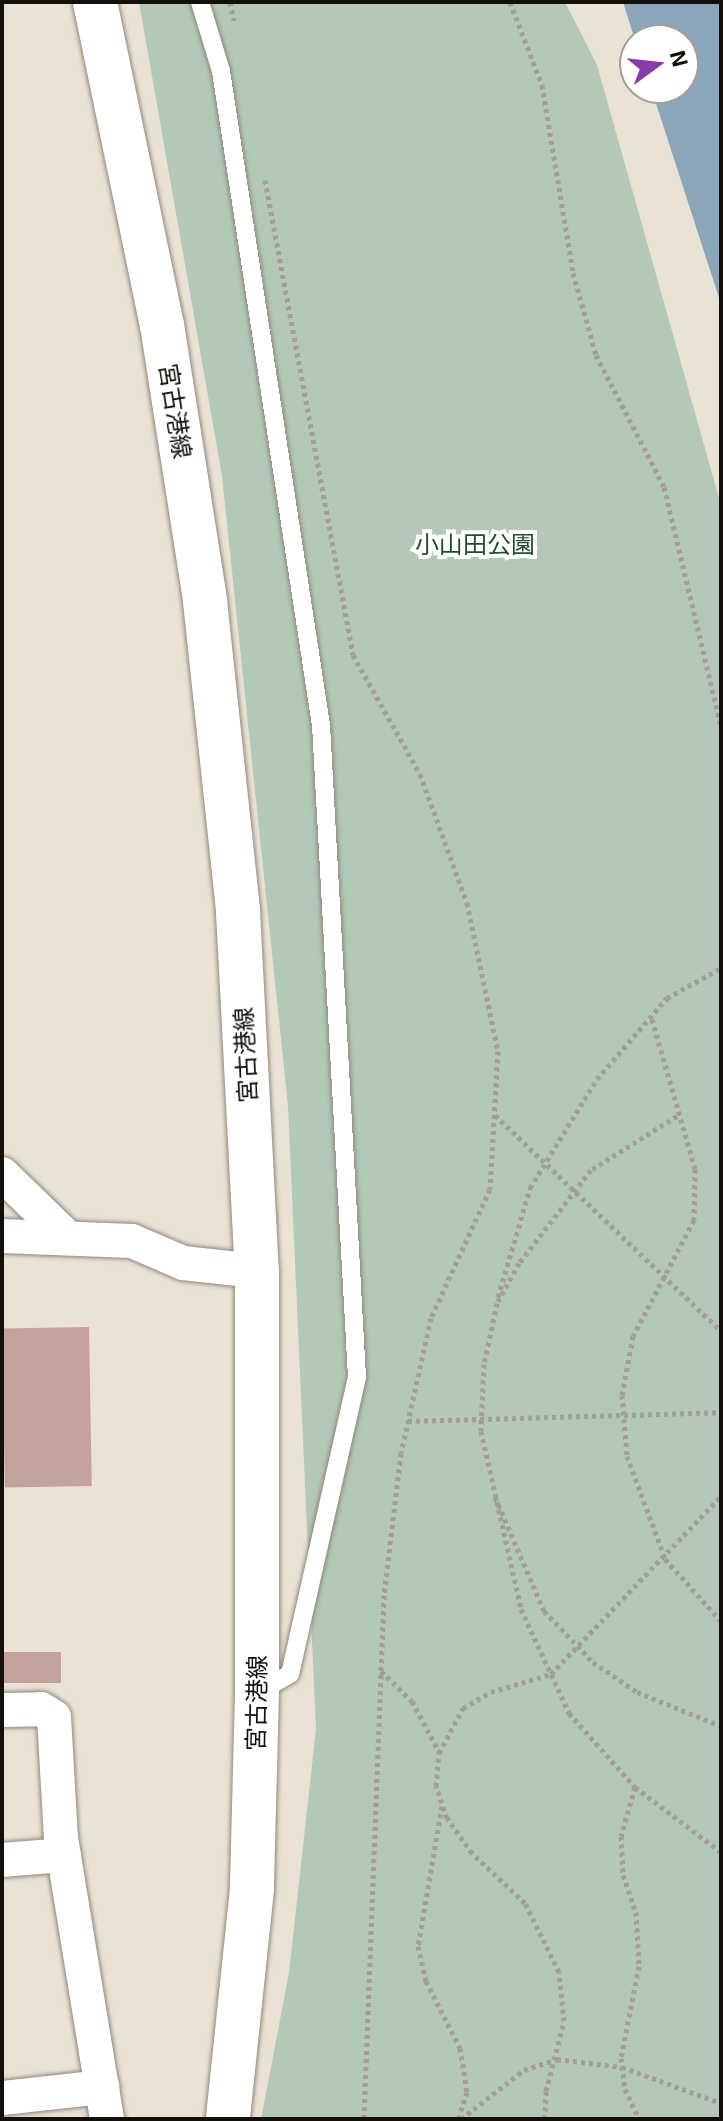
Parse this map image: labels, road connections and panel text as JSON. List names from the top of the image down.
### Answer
{
  "streets": {
    "main road": ["宮古港線"]
  },
  "parks": ["小山田公園"],
  "north": "right"
}
